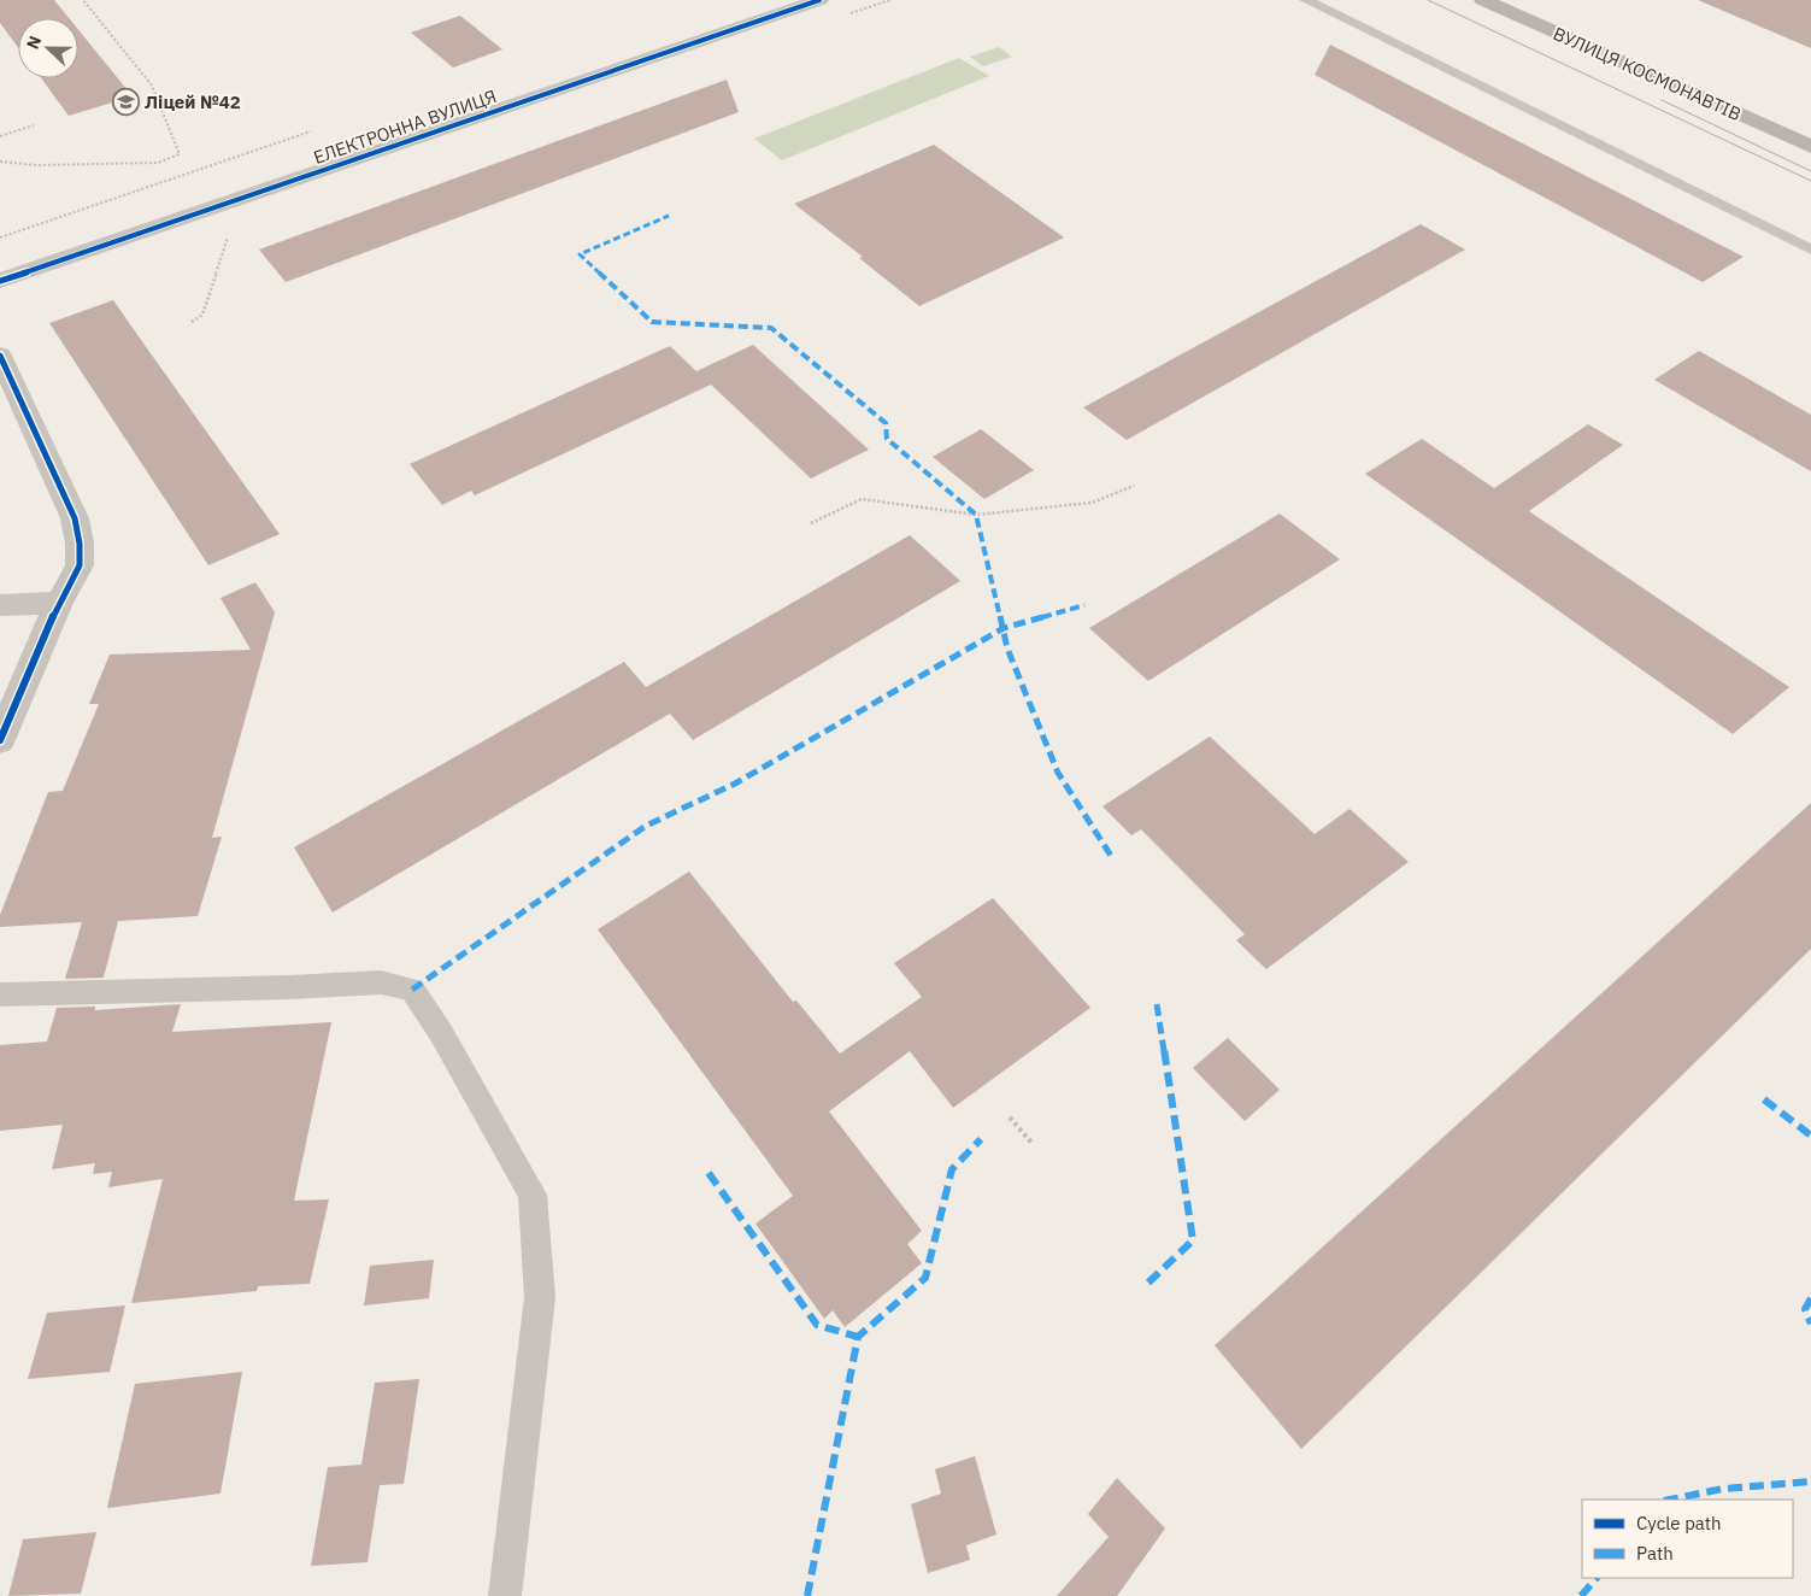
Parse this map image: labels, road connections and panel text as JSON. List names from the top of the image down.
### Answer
{
  "streets": {
    "main road": ["ВУЛИЦЯ КОСМОНАВТІВ"],
    "street": ["ЕЛЕКТРОННА ВУЛИЦЯ"]
  },
  "places": {
    "school or university": ["Ліцей №42"]
  },
  "legend": ["Cycle path", "Path"],
  "north": "left"
}
